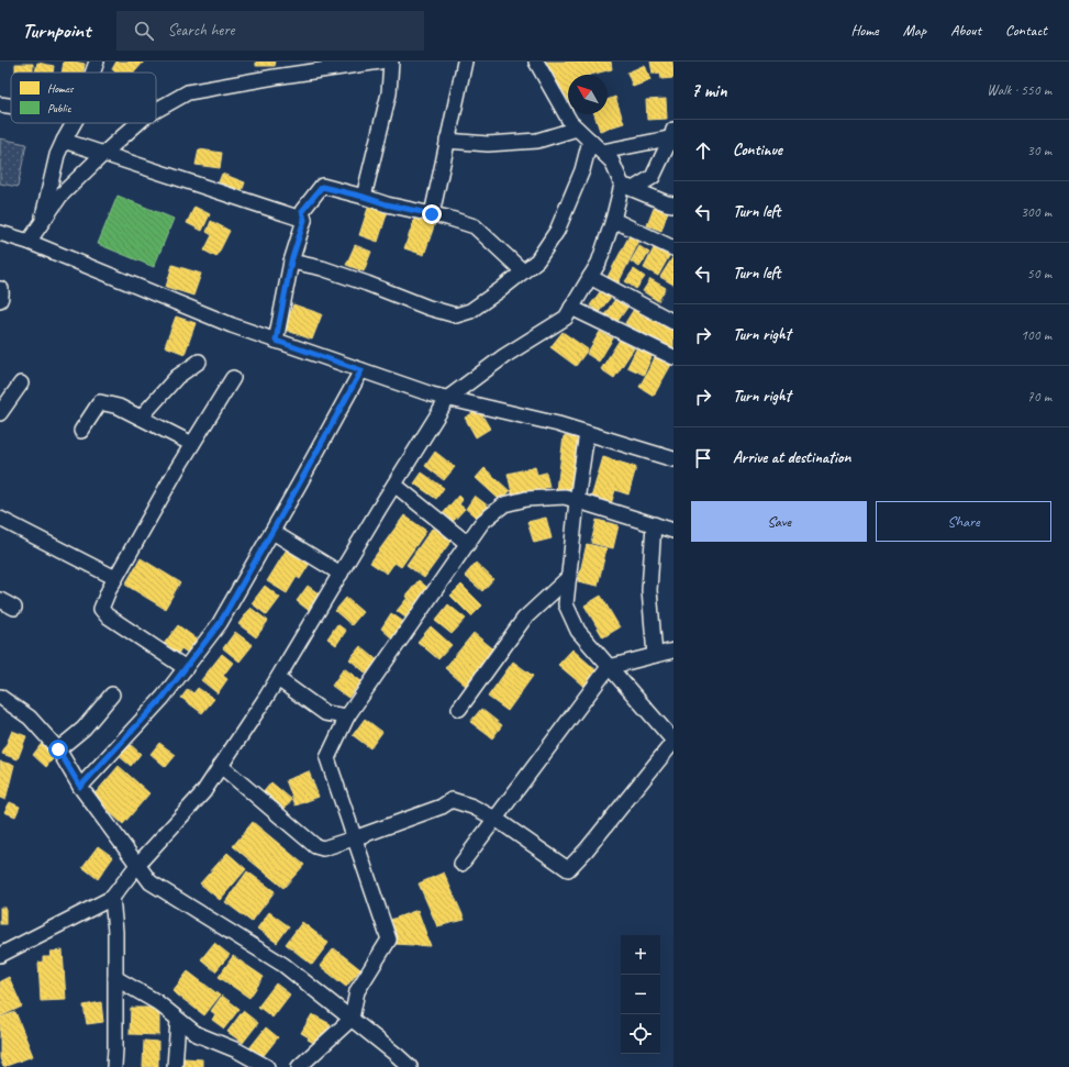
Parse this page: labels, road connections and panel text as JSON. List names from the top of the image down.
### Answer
{
  "legend": ["Homes", "Public"],
  "north": "top left",
  "page": {
    "header": "Turnpoint",
    "search": "Search here",
    "nav": [
      "Home",
      "Map",
      "About",
      "Contact"
    ],
    "heading": ["7 min", "Walk · 550 m"],
    "list": [
      ["Continue", "30 m"],
      ["Turn left", "300 m"],
      ["Turn left", "50 m"],
      ["Turn right", "100 m"],
      ["Turn right", "70 m"],
      "Arrive at destination"
    ],
    "buttons": ["Save", "Share"],
    "map_buttons": ["+", "−"]
  }
}
